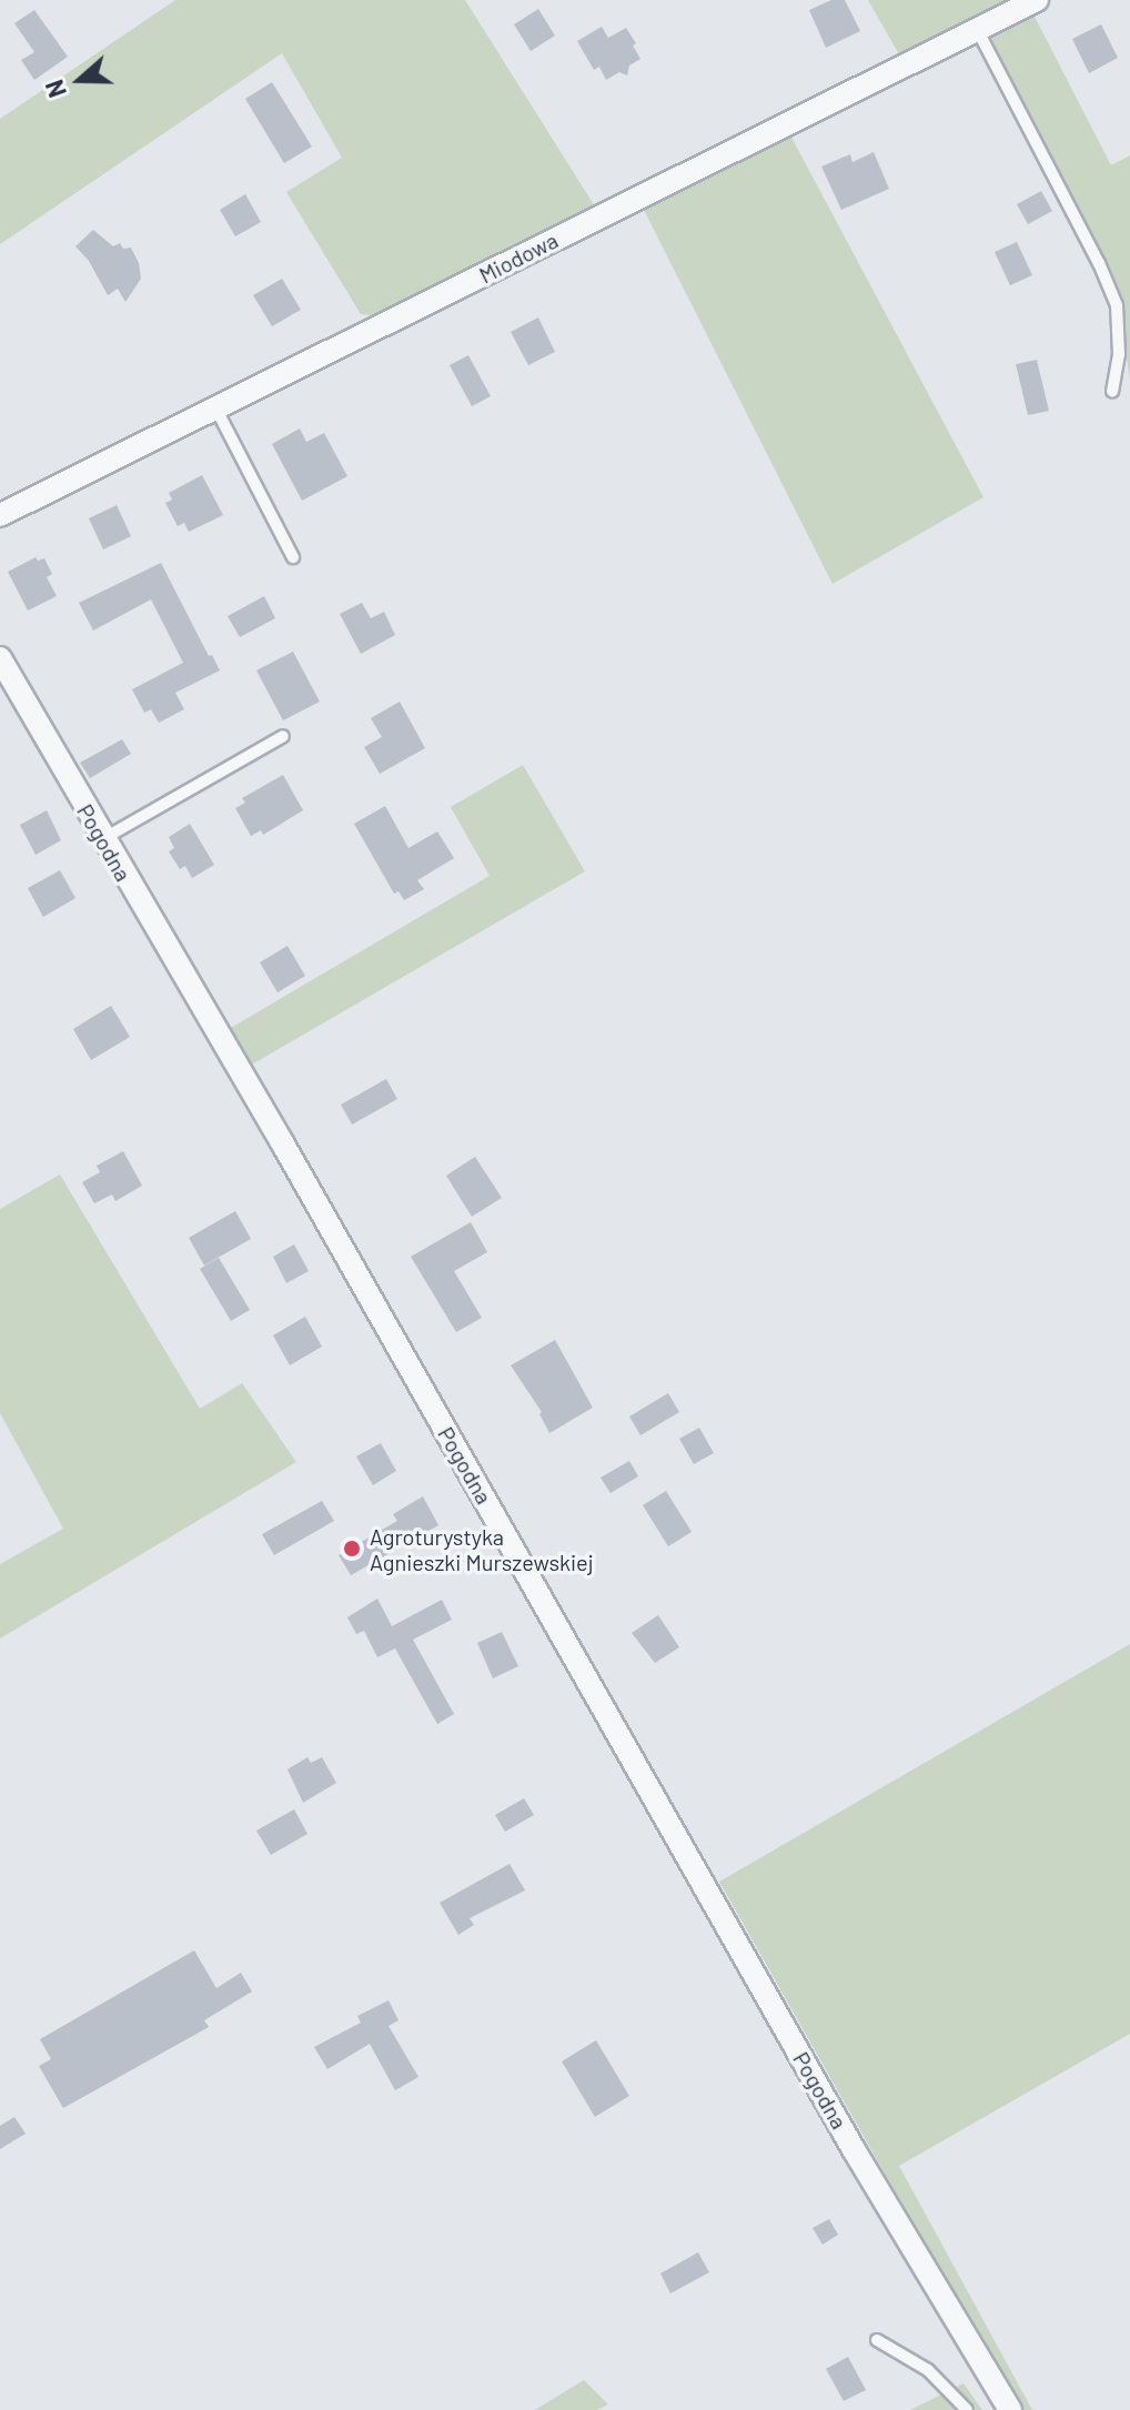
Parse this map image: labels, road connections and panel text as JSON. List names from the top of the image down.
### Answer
{
  "streets": {
    "street": ["Miodowa", "Pogodna"]
  },
  "places": ["Agroturystyka Agnieszki Murszewskiej"],
  "north": "left"
}
